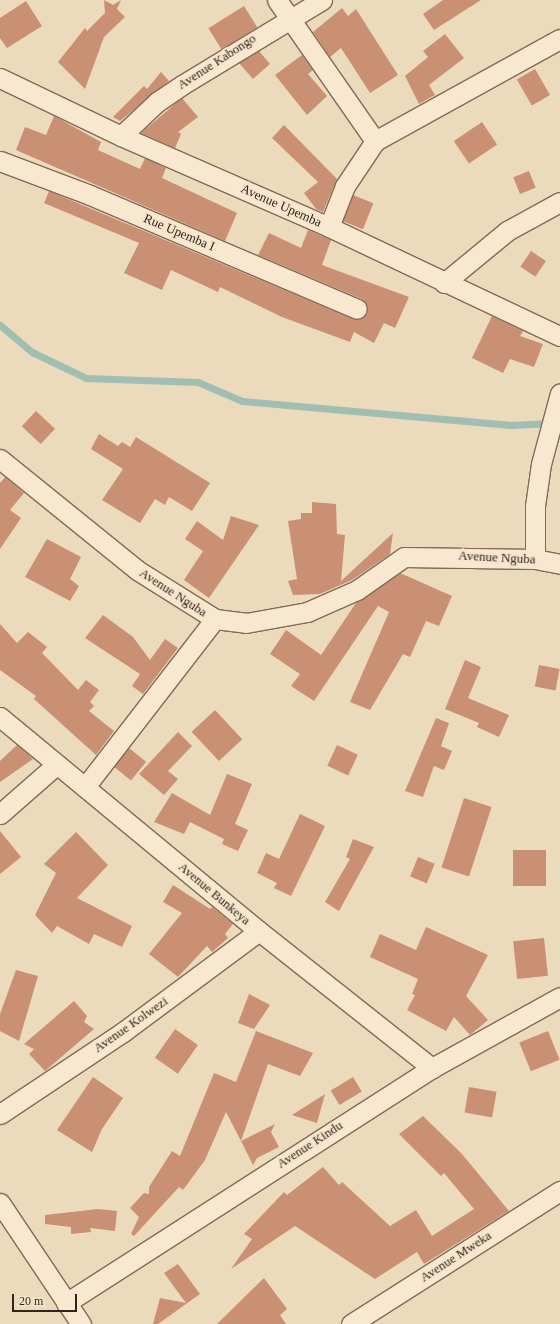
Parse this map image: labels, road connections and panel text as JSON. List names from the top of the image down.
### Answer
{
  "streets": {
    "street": [
      "Avenue Kabongo",
      "Avenue Upemba",
      "Rue Upemba I",
      "Avenue Nguba",
      "Avenue Bunkeya",
      "Avenue Kolwezi",
      "Avenue Kindu",
      "Avenue Mweka"
    ]
  },
  "crossings": [
    ["Avenue Kabongo", "Avenue Upemba"],
    ["Avenue Bunkeya", "Avenue Kolwezi"],
    ["Avenue Bunkeya", "Avenue Kindu"]
  ],
  "scale_bar": "20 m"
}
